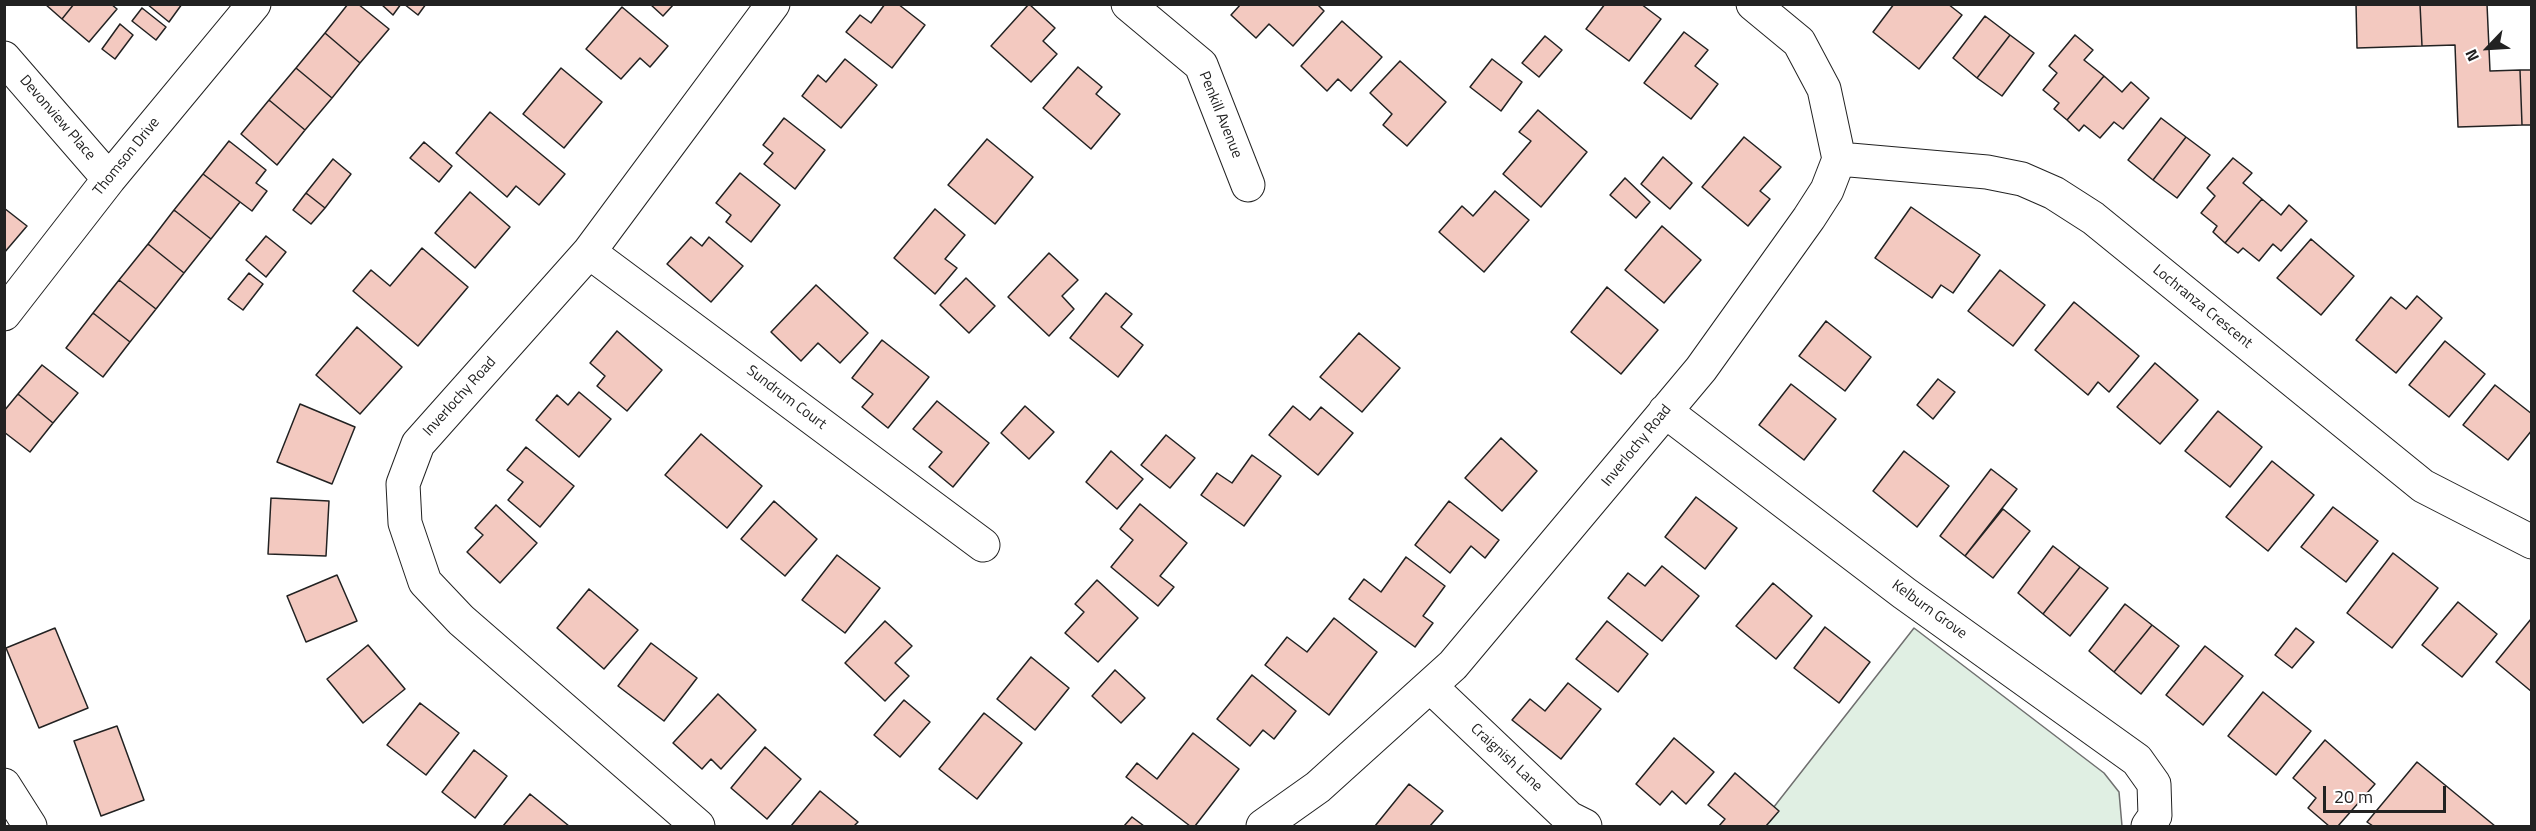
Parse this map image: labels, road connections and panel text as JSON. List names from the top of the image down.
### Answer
{
  "streets": {
    "street": [
      "Penkill Avenue",
      "Devonview Place",
      "Thomson Drive",
      "Lochranza Crescent",
      "Inverlochy Road",
      "Sundrum Court",
      "Kelburn Grove",
      "Craignish Lane"
    ]
  },
  "crossings": [
    ["Devonview Place", "Thomson Drive"],
    ["Lochranza Crescent", "Inverlochy Road"],
    ["Inverlochy Road", "Sundrum Court"],
    ["Inverlochy Road", "Kelburn Grove"],
    ["Inverlochy Road", "Craignish Lane"]
  ],
  "scale_bar": "20 m",
  "north": "bottom left"
}
